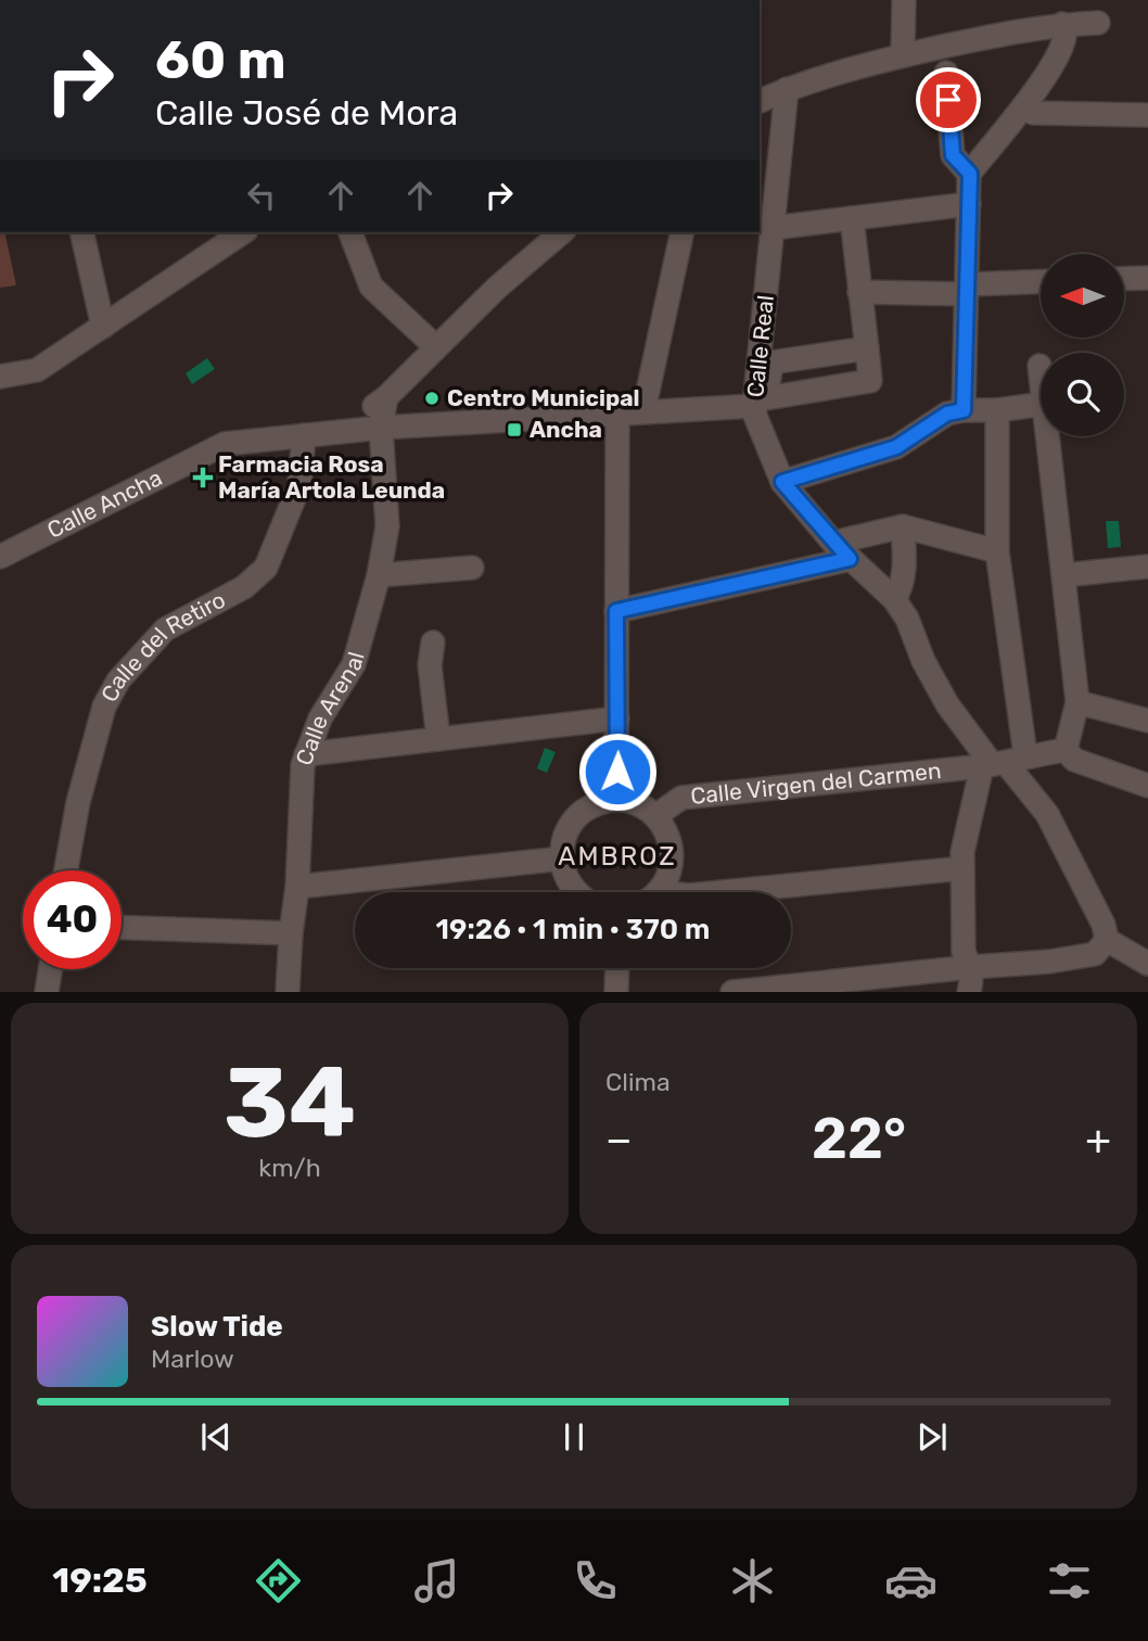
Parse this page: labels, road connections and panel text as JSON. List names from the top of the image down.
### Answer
{
  "streets": {
    "street": [
      "Calle Real",
      "Calle Ancha",
      "Calle del Retiro",
      "Calle Arenal",
      "Calle Virgen del Carmen"
    ]
  },
  "crossings": [
    ["Calle Real", "Calle Ancha"],
    ["Calle Real", "Calle Virgen del Carmen"],
    ["Calle Ancha", "Calle del Retiro"],
    ["Calle Ancha", "Calle Arenal"]
  ],
  "districts": ["AMBROZ"],
  "places": {
    "other": ["Centro Municipal"],
    "transit": ["Ancha"],
    "health": ["Farmacia Rosa María Artola Leunda"]
  },
  "north": "left",
  "page": {
    "turn": ["60 m", "Calle José de Mora"],
    "limit": "40",
    "trip": "19:26 · 1 min · 370 m",
    "tile": [
      ["34", "km/h"],
      "Clima"
    ],
    "heat": ["−", "22°", "+"],
    "song": ["Slow Tide", "Marlow"],
    "tabs": "19:25"
  }
}
